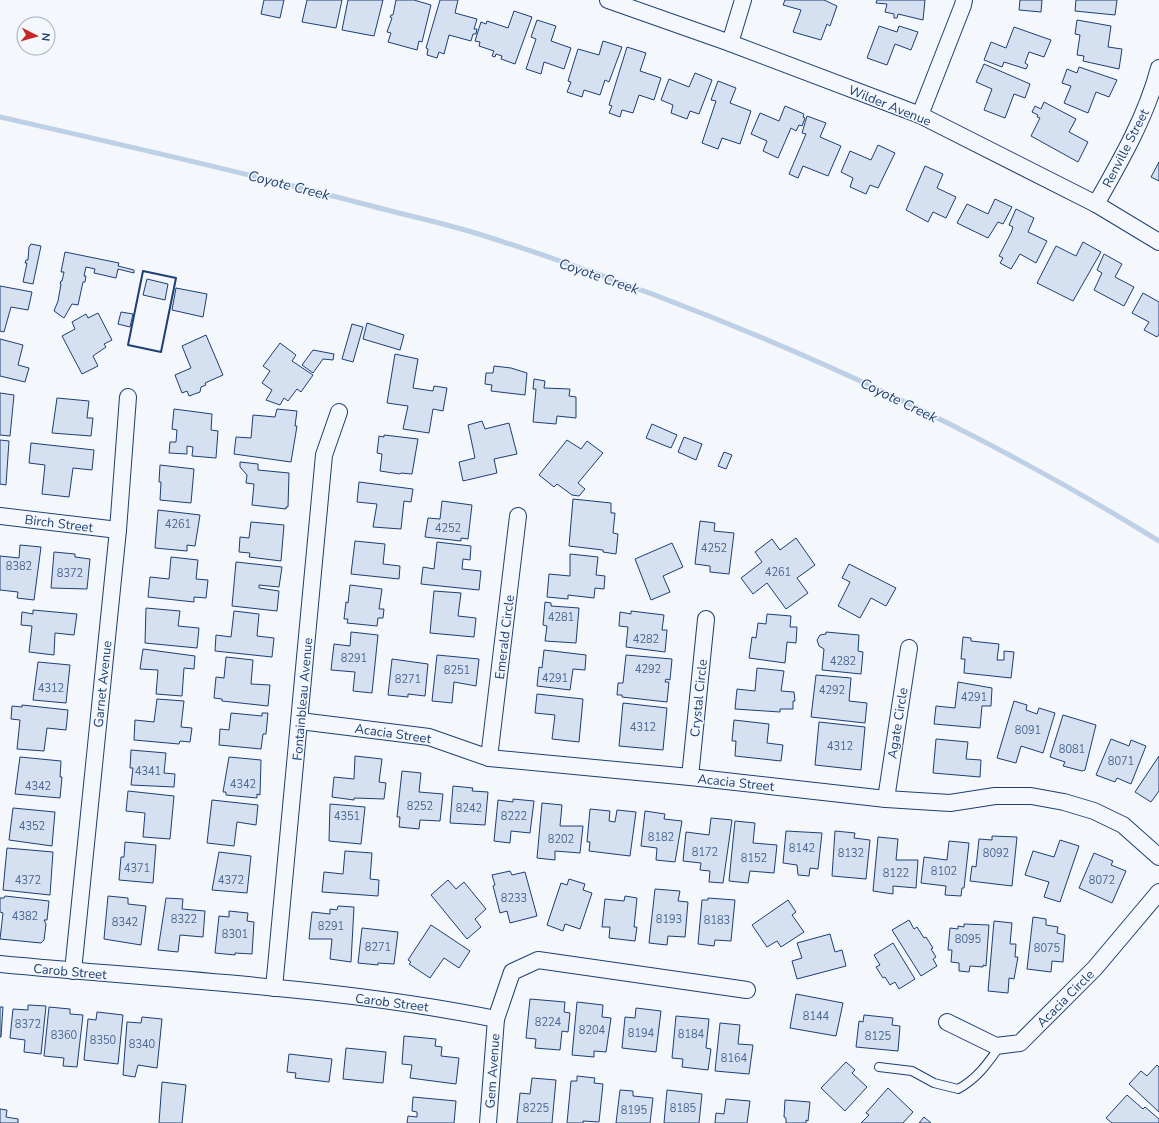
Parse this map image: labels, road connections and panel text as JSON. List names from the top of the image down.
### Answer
{
  "streets": {
    "street": [
      "Wilder Avenue",
      "Renville Street",
      "Birch Street",
      "Emerald Circle",
      "Garnet Avenue",
      "Crystal Circle",
      "Fontainbleau Avenue",
      "Agate Circle",
      "Acacia Street",
      "Carob Street",
      "Acacia Circle",
      "Gem Avenue"
    ]
  },
  "crossings": [
    ["Wilder Avenue", "Renville Street"],
    ["Birch Street", "Garnet Avenue"],
    ["Emerald Circle", "Acacia Street"],
    ["Garnet Avenue", "Carob Street"],
    ["Crystal Circle", "Acacia Street"],
    ["Fontainbleau Avenue", "Acacia Street"],
    ["Fontainbleau Avenue", "Carob Street"],
    ["Agate Circle", "Acacia Street"],
    ["Carob Street", "Gem Avenue"]
  ],
  "water": ["Coyote Creek"],
  "house_numbers": [
    "4261",
    "4252",
    "4252",
    "8382",
    "4261",
    "8372",
    "4281",
    "4282",
    "8291",
    "4282",
    "4292",
    "8251",
    "4291",
    "8271",
    "4312",
    "4292",
    "4291",
    "4312",
    "8091",
    "4312",
    "8081",
    "8071",
    "4341",
    "4342",
    "4342",
    "8252",
    "8242",
    "4351",
    "8222",
    "4352",
    "8182",
    "8202",
    "8142",
    "8172",
    "8132",
    "8092",
    "8152",
    "4371",
    "8102",
    "8122",
    "4372",
    "4372",
    "8072",
    "8233",
    "4382",
    "8322",
    "8193",
    "8183",
    "8342",
    "8291",
    "8301",
    "8095",
    "8271",
    "8075",
    "8144",
    "8224",
    "8372",
    "8204",
    "8194",
    "8184",
    "8360",
    "8125",
    "8350",
    "8340",
    "8164",
    "8225",
    "8185",
    "8195"
  ],
  "north": "right"
}
